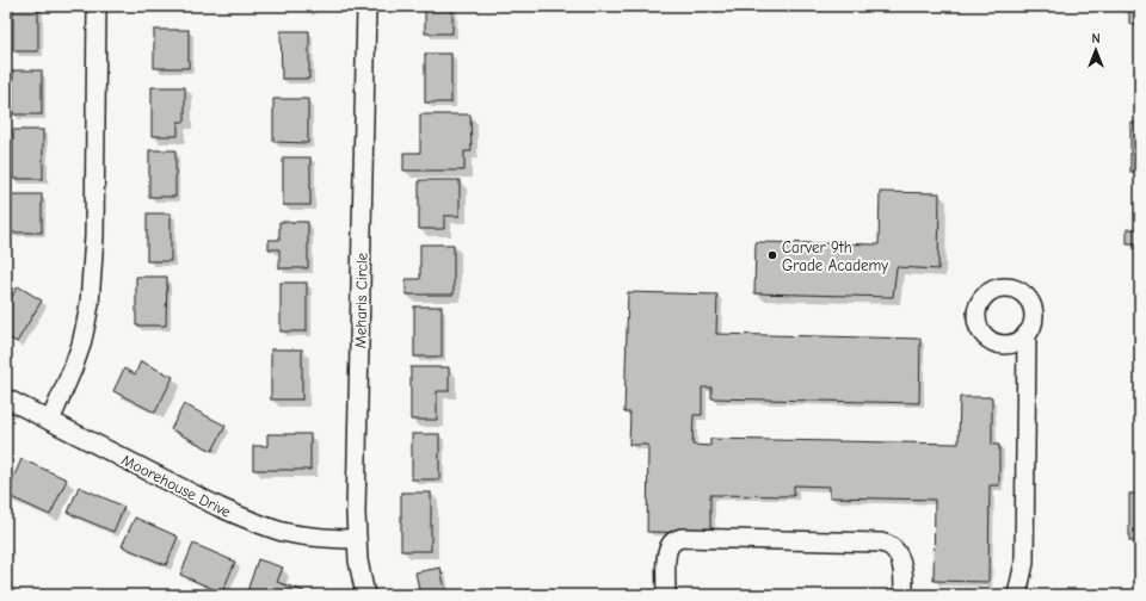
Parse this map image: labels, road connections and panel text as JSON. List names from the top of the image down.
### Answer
{
  "streets": {
    "street": ["Meharis Circle", "Moorehouse Drive"]
  },
  "crossings": [
    ["Meharis Circle", "Moorehouse Drive"]
  ],
  "places": ["Carver 9th Grade Academy"],
  "north": "top"
}
